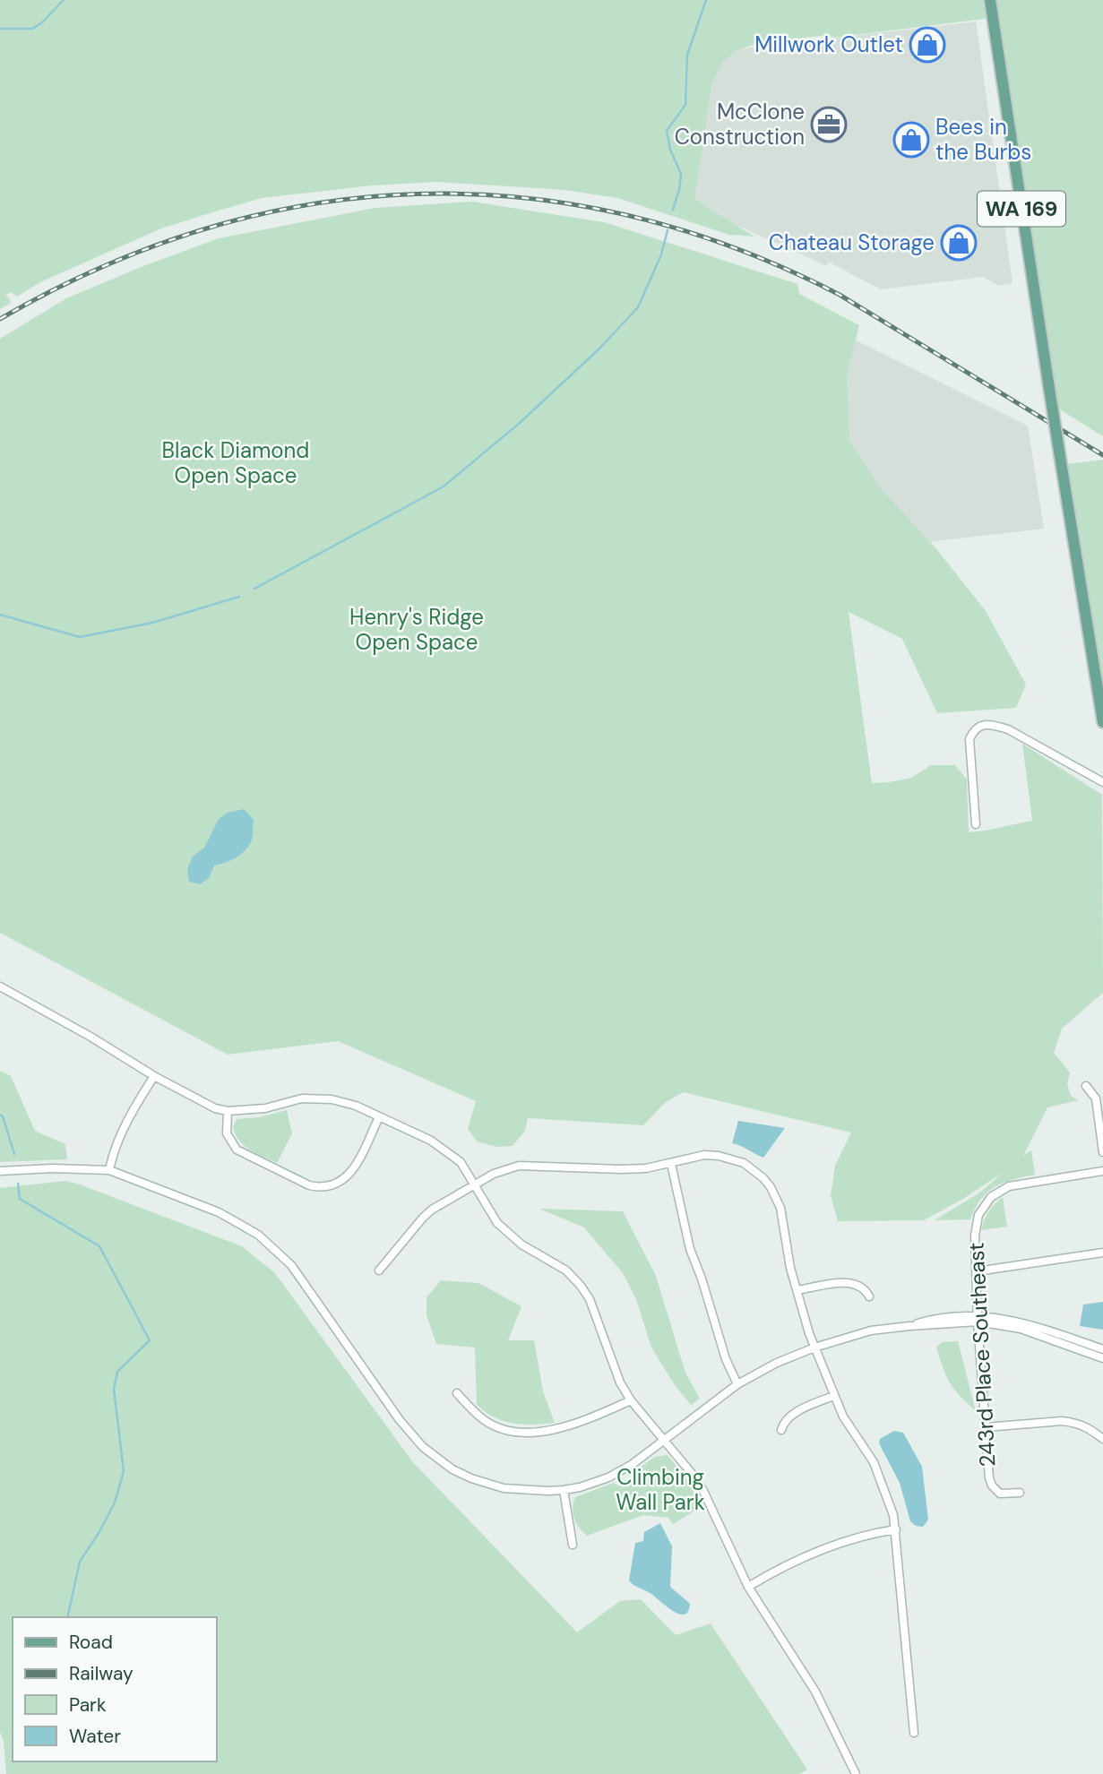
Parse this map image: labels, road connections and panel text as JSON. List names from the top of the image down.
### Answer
{
  "streets": {
    "main road": ["WA 169"],
    "street": ["243rd Place Southeast"]
  },
  "parks": ["Black Diamond Open Space", "Henry's Ridge Open Space", "Climbing Wall Park"],
  "places": {
    "shop": ["Millwork Outlet", "Bees in the Burbs", "Chateau Storage"],
    "office": ["McClone Construction"]
  },
  "legend": [
    "Road",
    "Railway",
    "Park",
    "Water"
  ]
}
